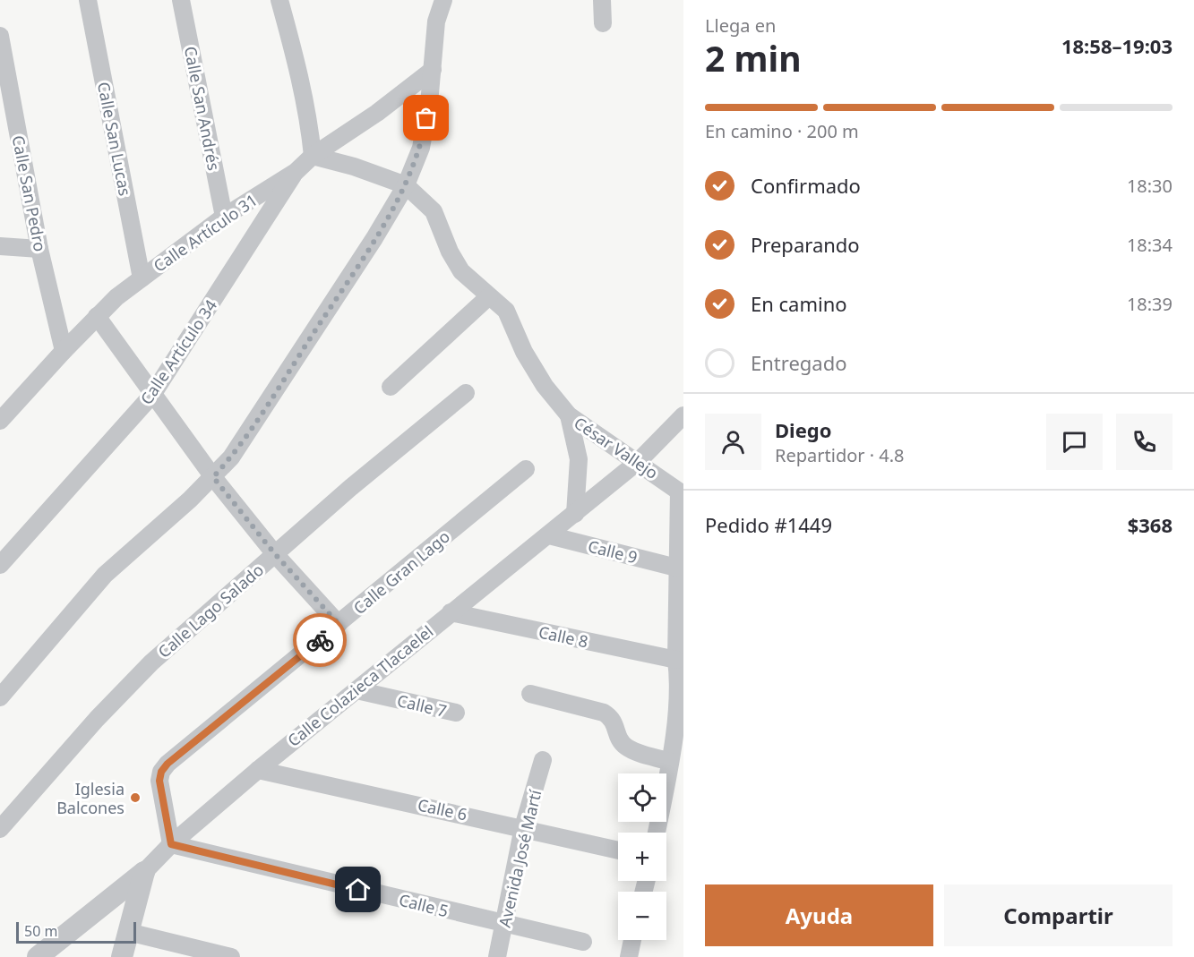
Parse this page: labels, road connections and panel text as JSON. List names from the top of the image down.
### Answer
{
  "streets": {
    "street": [
      "Calle San Andrés",
      "Calle San Lucas",
      "Calle San Pedro",
      "Calle Artículo 31",
      "Calle Artículo 34",
      "César Vallejo",
      "Calle 9",
      "Calle Gran Lago",
      "Calle Lago Salado",
      "Calle 8",
      "Calle Colazieca Tlacaelel",
      "Calle 7",
      "Calle 6",
      "Avenida José Martí",
      "Calle 5"
    ]
  },
  "crossings": [
    ["Calle San Andrés", "Calle Artículo 31"],
    ["Calle San Lucas", "Calle Artículo 31"],
    ["Calle San Pedro", "Calle Artículo 31"],
    ["Calle Artículo 31", "Calle Artículo 34"],
    ["César Vallejo", "Calle 9"],
    ["César Vallejo", "Calle Colazieca Tlacaelel"],
    ["Calle 9", "Calle Colazieca Tlacaelel"],
    ["Calle Gran Lago", "Calle Colazieca Tlacaelel"],
    ["Calle Gran Lago", "Calle 5"],
    ["Calle 8", "Calle Colazieca Tlacaelel"],
    ["Calle Colazieca Tlacaelel", "Calle 7"],
    ["Calle Colazieca Tlacaelel", "Calle 6"],
    ["Calle Colazieca Tlacaelel", "Calle 5"],
    ["Calle 6", "Avenida José Martí"],
    ["Avenida José Martí", "Calle 5"]
  ],
  "places": ["Iglesia Balcones"],
  "scale_bar": "50 m",
  "page": {
    "heading": ["2 min", "Llega en", "18:58–19:03"],
    "panel": [
      "Diego",
      "Repartidor · 4.8",
      "Pedido #1449",
      "$368"
    ],
    "bar": "En camino · 200 m",
    "list": [
      ["Confirmado", "18:30"],
      ["Preparando", "18:34"],
      ["En camino", "18:39"],
      "Entregado"
    ],
    "map_buttons": ["+", "−"],
    "buttons": ["Ayuda", "Compartir"],
    "scale": "50 m"
  }
}
